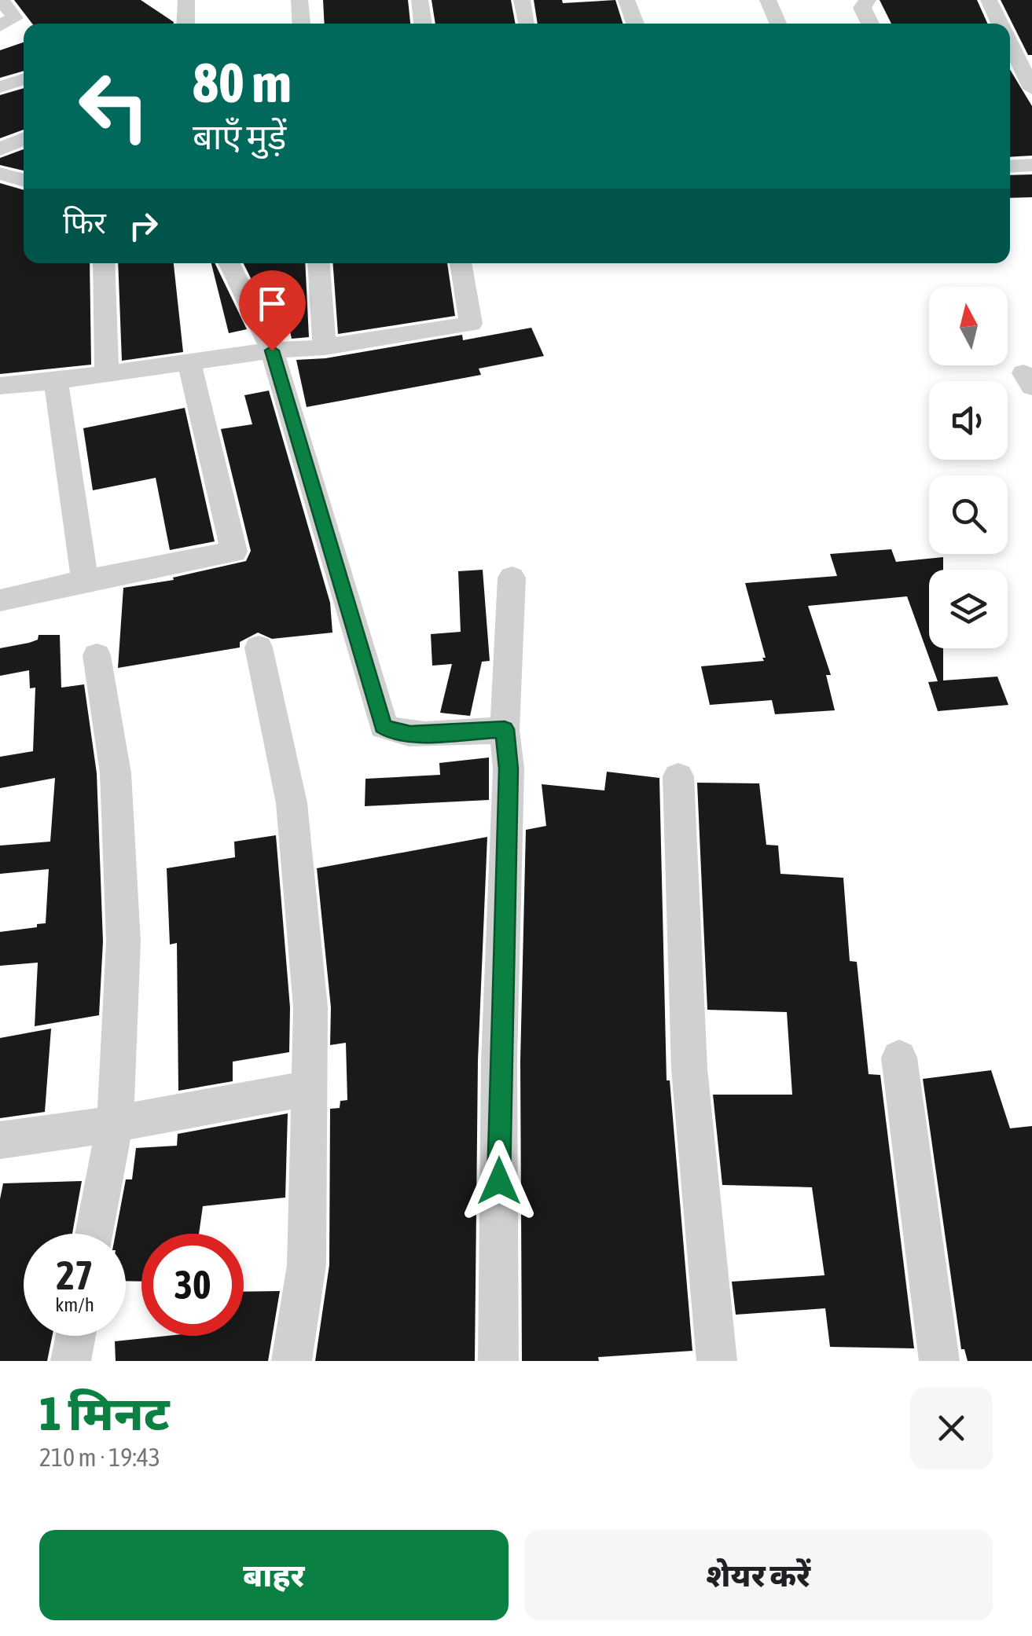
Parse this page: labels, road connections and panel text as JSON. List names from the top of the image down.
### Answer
{
  "north": "top",
  "page": {
    "turn": ["80 m", "बाएँ मुड़ें"],
    "then": "फिर",
    "speed": "27 km/h",
    "limit": "30",
    "heading": ["1 मिनट", "210 m · 19:43"],
    "buttons": ["बाहर", "शेयर करें"]
  }
}
